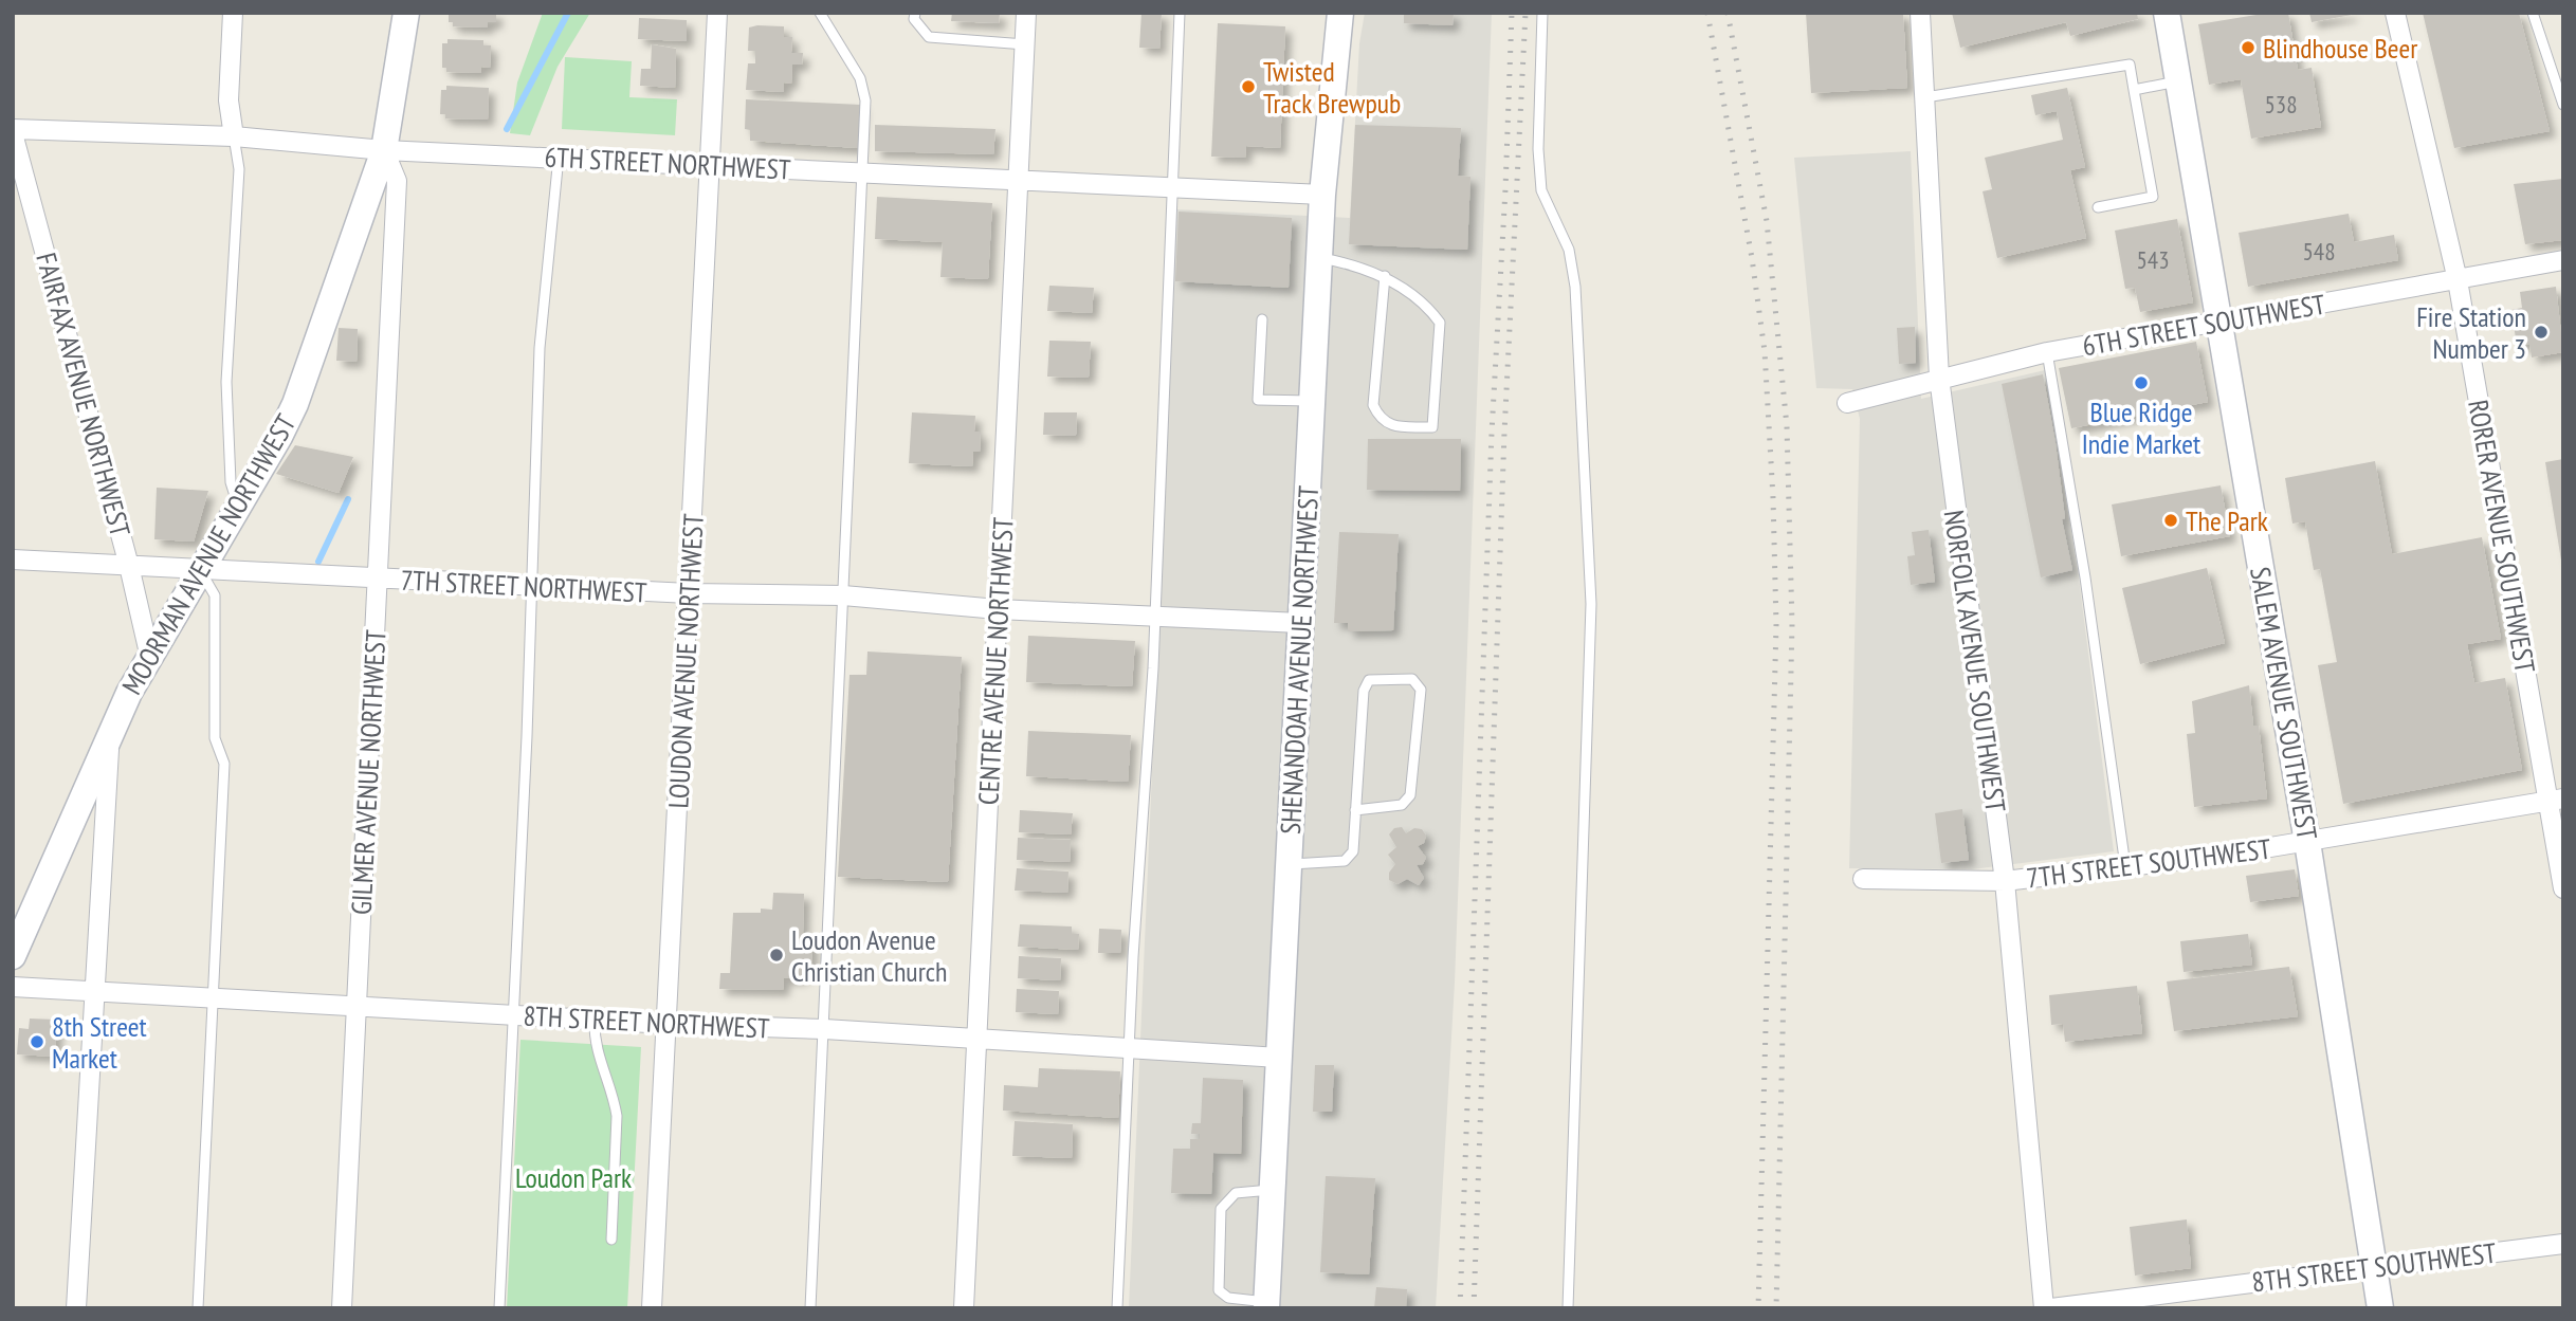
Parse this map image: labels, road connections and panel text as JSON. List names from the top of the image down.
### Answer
{
  "streets": {
    "street": [
      "6TH STREET NORTHWEST",
      "6TH STREET SOUTHWEST",
      "FAIRFAX AVENUE NORTHWEST",
      "RORER AVENUE SOUTHWEST",
      "MOORMAN AVENUE NORTHWEST",
      "7TH STREET NORTHWEST",
      "SHENANDOAH AVENUE NORTHWEST",
      "LOUDON AVENUE NORTHWEST",
      "CENTRE AVENUE NORTHWEST",
      "NORFOLK AVENUE SOUTHWEST",
      "SALEM AVENUE SOUTHWEST",
      "GILMER AVENUE NORTHWEST",
      "7TH STREET SOUTHWEST",
      "8TH STREET NORTHWEST",
      "8TH STREET SOUTHWEST"
    ]
  },
  "crossings": [
    ["6TH STREET NORTHWEST", "FAIRFAX AVENUE NORTHWEST"],
    ["6TH STREET NORTHWEST", "MOORMAN AVENUE NORTHWEST"],
    ["6TH STREET NORTHWEST", "SHENANDOAH AVENUE NORTHWEST"],
    ["6TH STREET NORTHWEST", "LOUDON AVENUE NORTHWEST"],
    ["6TH STREET NORTHWEST", "CENTRE AVENUE NORTHWEST"],
    ["6TH STREET NORTHWEST", "GILMER AVENUE NORTHWEST"],
    ["6TH STREET SOUTHWEST", "RORER AVENUE SOUTHWEST"],
    ["6TH STREET SOUTHWEST", "NORFOLK AVENUE SOUTHWEST"],
    ["6TH STREET SOUTHWEST", "SALEM AVENUE SOUTHWEST"],
    ["FAIRFAX AVENUE NORTHWEST", "MOORMAN AVENUE NORTHWEST"],
    ["FAIRFAX AVENUE NORTHWEST", "7TH STREET NORTHWEST"],
    ["RORER AVENUE SOUTHWEST", "7TH STREET SOUTHWEST"],
    ["MOORMAN AVENUE NORTHWEST", "7TH STREET NORTHWEST"],
    ["MOORMAN AVENUE NORTHWEST", "GILMER AVENUE NORTHWEST"],
    ["7TH STREET NORTHWEST", "SHENANDOAH AVENUE NORTHWEST"],
    ["7TH STREET NORTHWEST", "LOUDON AVENUE NORTHWEST"],
    ["7TH STREET NORTHWEST", "CENTRE AVENUE NORTHWEST"],
    ["7TH STREET NORTHWEST", "GILMER AVENUE NORTHWEST"],
    ["SHENANDOAH AVENUE NORTHWEST", "8TH STREET NORTHWEST"],
    ["LOUDON AVENUE NORTHWEST", "8TH STREET NORTHWEST"],
    ["CENTRE AVENUE NORTHWEST", "8TH STREET NORTHWEST"],
    ["NORFOLK AVENUE SOUTHWEST", "7TH STREET SOUTHWEST"],
    ["SALEM AVENUE SOUTHWEST", "7TH STREET SOUTHWEST"],
    ["SALEM AVENUE SOUTHWEST", "8TH STREET SOUTHWEST"],
    ["GILMER AVENUE NORTHWEST", "8TH STREET NORTHWEST"]
  ],
  "parks": ["Loudon Park"],
  "places": [
    "Blindhouse Beer",
    "Twisted Track Brewpub",
    "Fire Station Number 3",
    "Blue Ridge Indie Market",
    "The Park",
    "Loudon Avenue Christian Church",
    "8th Street Market"
  ],
  "house_numbers": ["538", "548", "543"]
}
